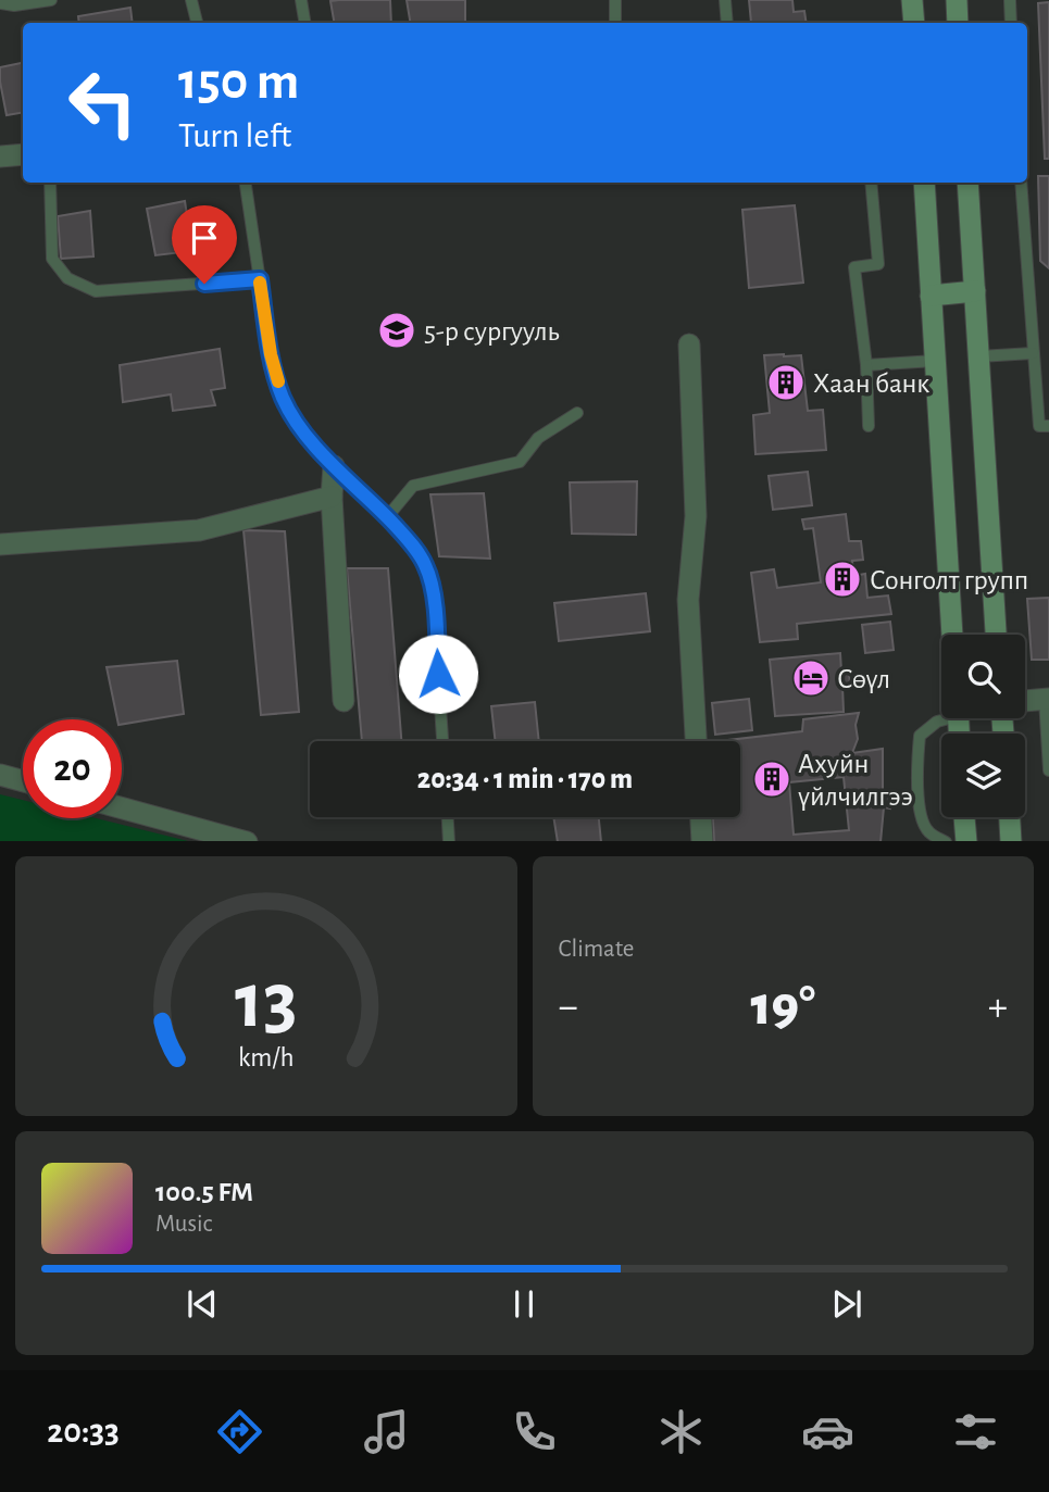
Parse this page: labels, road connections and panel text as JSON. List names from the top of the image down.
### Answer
{
  "places": {
    "school or university": ["5-р сургууль"],
    "building": ["Хаан банк", "Сонголт групп", "Ахуйн үйлчилгээ"],
    "hotel": ["Сөүл"]
  },
  "page": {
    "turn": ["150 m", "Turn left"],
    "limit": "20",
    "trip": "20:34 · 1 min · 170 m",
    "tile": "Climate",
    "heat": ["−", "19°", "+"],
    "song": ["100.5 FM", "Music"],
    "tabs": "20:33",
    "gauge": ["13", "km/h"]
  }
}
